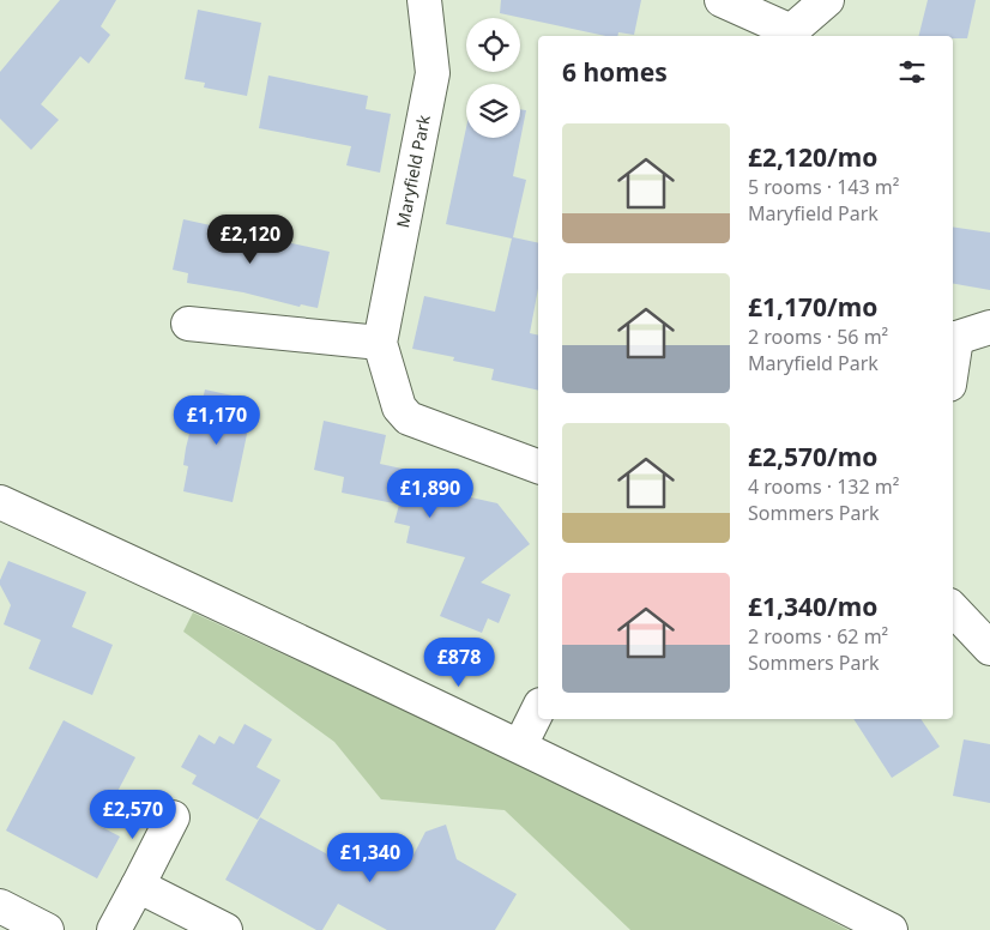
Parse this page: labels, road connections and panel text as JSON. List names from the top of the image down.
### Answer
{
  "streets": {
    "street": ["Maryfield Park"]
  },
  "page": {
    "heading": "6 homes",
    "list": [
      {
        "name": "£2,120/mo",
        "note": "5 rooms · 143 m² · Maryfield Park"
      },
      {
        "name": "£1,170/mo",
        "note": "2 rooms · 56 m² · Maryfield Park"
      },
      {
        "name": "£2,570/mo",
        "note": "4 rooms · 132 m² · Sommers Park"
      },
      {
        "name": "£1,340/mo",
        "note": "2 rooms · 62 m² · Sommers Park"
      }
    ],
    "price": [
      "£2,120",
      "£1,170",
      "£1,890",
      "£878",
      "£2,570",
      "£1,340"
    ]
  }
}
